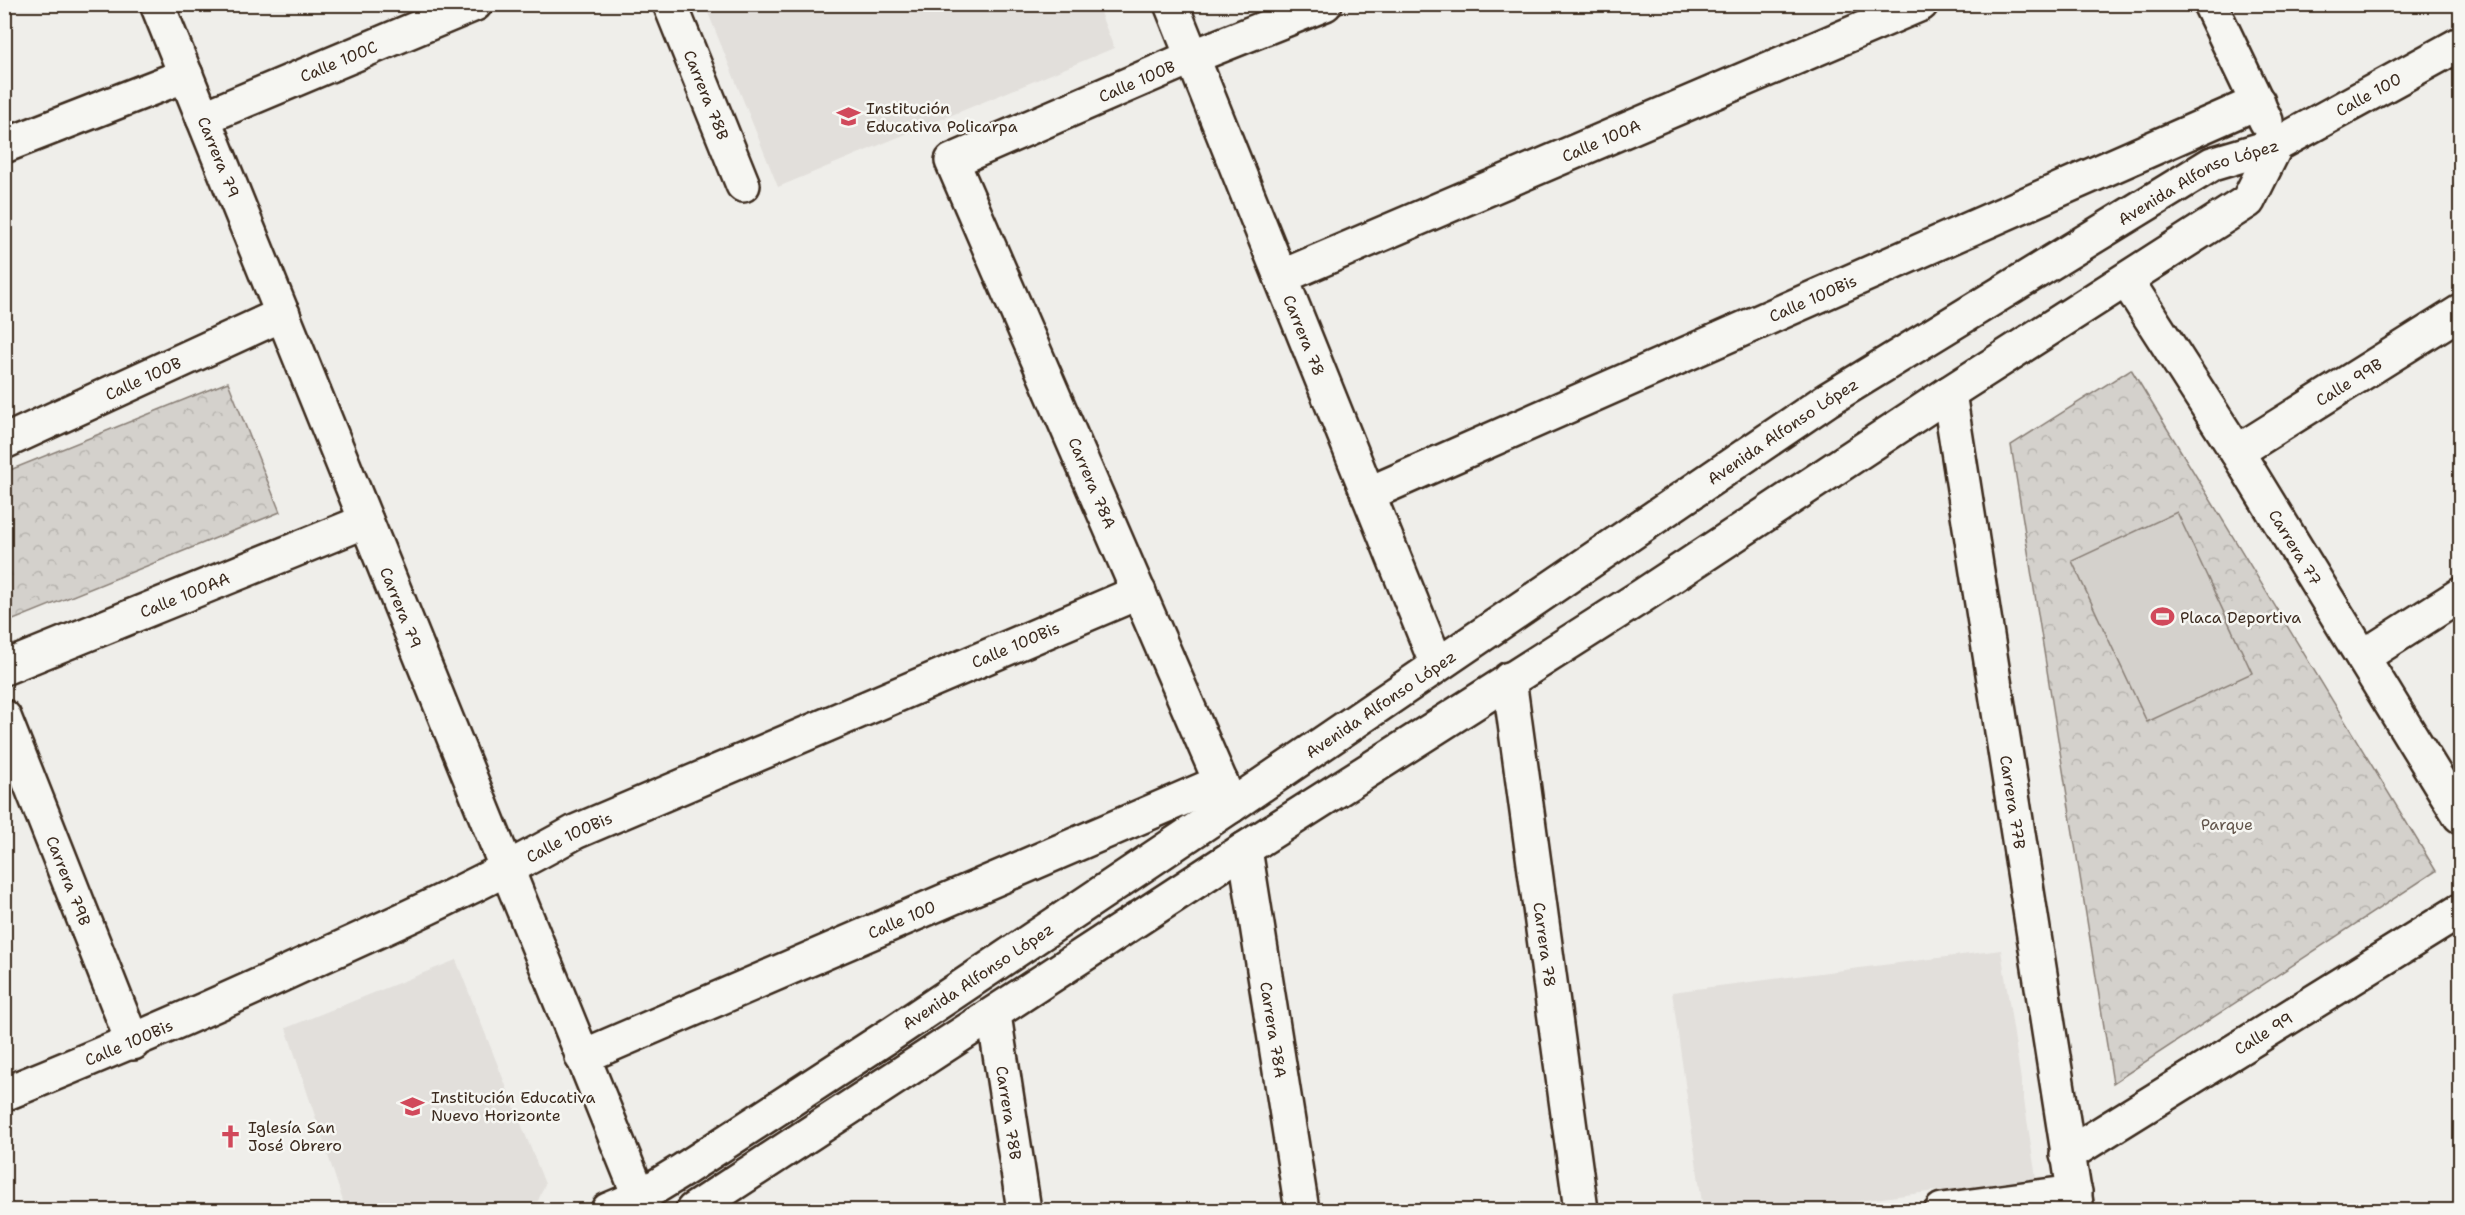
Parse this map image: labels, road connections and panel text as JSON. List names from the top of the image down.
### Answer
{
  "streets": {
    "street": [
      "Calle 100C",
      "Calle 100B",
      "Calle 100",
      "Carrera 78B",
      "Calle 100A",
      "Carrera 79",
      "Avenida Alfonso López",
      "Calle 100Bis",
      "Carrera 78",
      "Calle 99B",
      "Carrera 78A",
      "Carrera 77",
      "Calle 100AA",
      "Carrera 77B",
      "Carrera 79B",
      "Calle 99"
    ]
  },
  "crossings": [
    ["Calle 100C", "Carrera 79"],
    ["Calle 100B", "Carrera 79"],
    ["Calle 100B", "Carrera 78"],
    ["Calle 100B", "Carrera 78A"],
    ["Calle 100", "Carrera 79"],
    ["Calle 100", "Avenida Alfonso López"],
    ["Calle 100", "Carrera 78A"],
    ["Carrera 78B", "Avenida Alfonso López"],
    ["Calle 100A", "Carrera 78"],
    ["Carrera 79", "Avenida Alfonso López"],
    ["Carrera 79", "Calle 100Bis"],
    ["Carrera 79", "Calle 100AA"],
    ["Avenida Alfonso López", "Carrera 78"],
    ["Avenida Alfonso López", "Carrera 78A"],
    ["Avenida Alfonso López", "Carrera 77"],
    ["Avenida Alfonso López", "Carrera 77B"],
    ["Calle 100Bis", "Carrera 78"],
    ["Calle 100Bis", "Carrera 78A"],
    ["Calle 100Bis", "Carrera 79B"],
    ["Calle 99B", "Carrera 77"],
    ["Carrera 77B", "Calle 99"]
  ],
  "parks": ["Parque"],
  "places": {
    "school or university": ["Institución Educativa Policarpa", "Institución Educativa Nuevo Horizonte"],
    "sports": ["Placa Deportiva"],
    "church": ["Iglesía San José Obrero"]
  }
}
